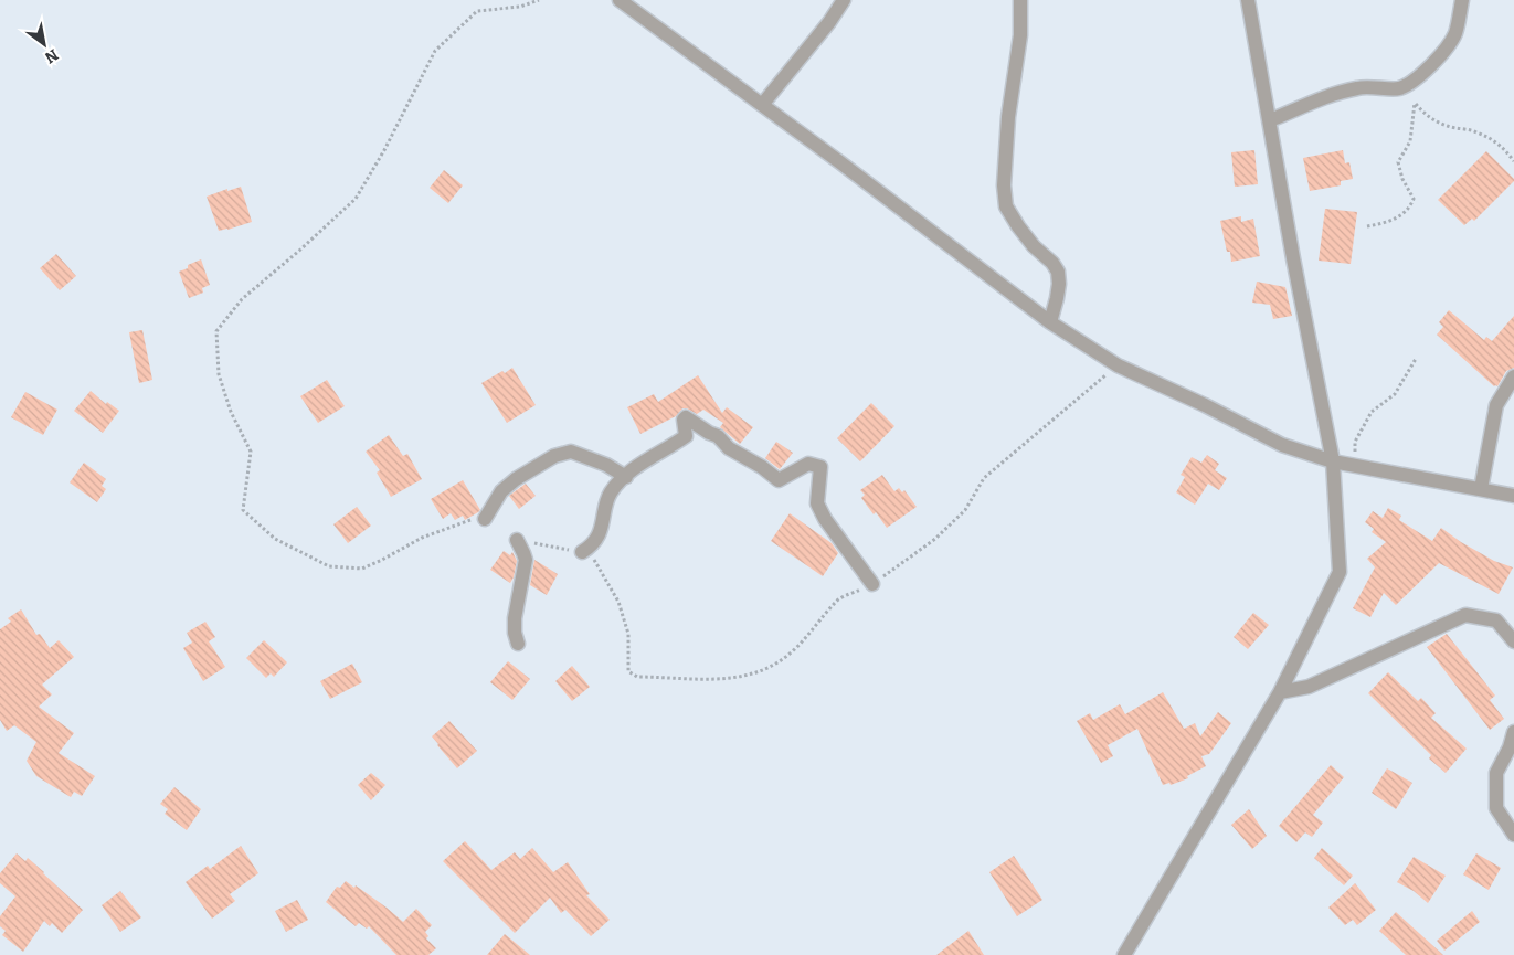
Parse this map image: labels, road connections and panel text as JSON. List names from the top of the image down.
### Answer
{
  "north": "bottom right"
}
